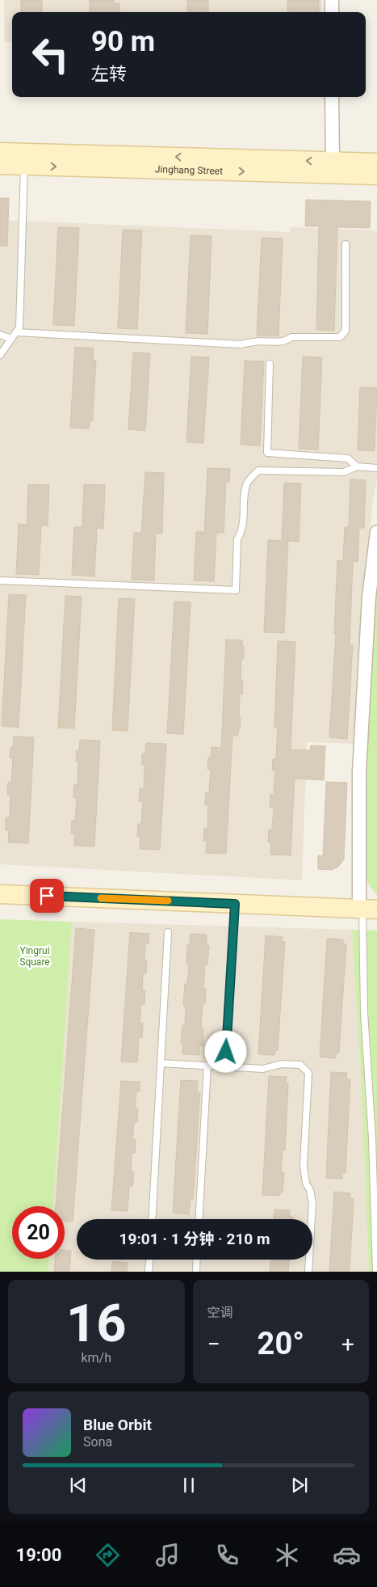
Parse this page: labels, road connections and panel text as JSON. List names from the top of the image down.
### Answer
{
  "streets": {
    "main road": ["Jinghang Street"]
  },
  "parks": ["Yingrui Square"],
  "page": {
    "turn": ["90 m", "左转"],
    "limit": "20",
    "trip": "19:01 · 1 分钟 · 210 m",
    "tile": [
      ["16", "km/h"],
      "空调"
    ],
    "heat": ["−", "20°", "+"],
    "song": ["Blue Orbit", "Sona"],
    "tabs": "19:00"
  }
}
